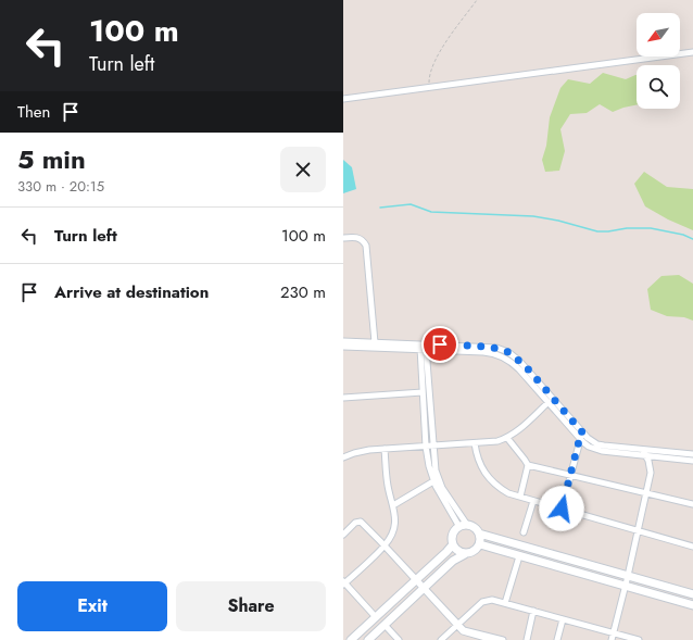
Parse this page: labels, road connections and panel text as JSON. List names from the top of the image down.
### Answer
{
  "north": "bottom left",
  "page": {
    "turn": ["100 m", "Turn left"],
    "then": "Then",
    "heading": ["5 min", "330 m · 20:15"],
    "list": [
      {
        "name": "Turn left",
        "value": "100 m"
      },
      {
        "name": "Arrive at destination",
        "value": "230 m"
      }
    ],
    "buttons": ["Exit", "Share"]
  }
}
